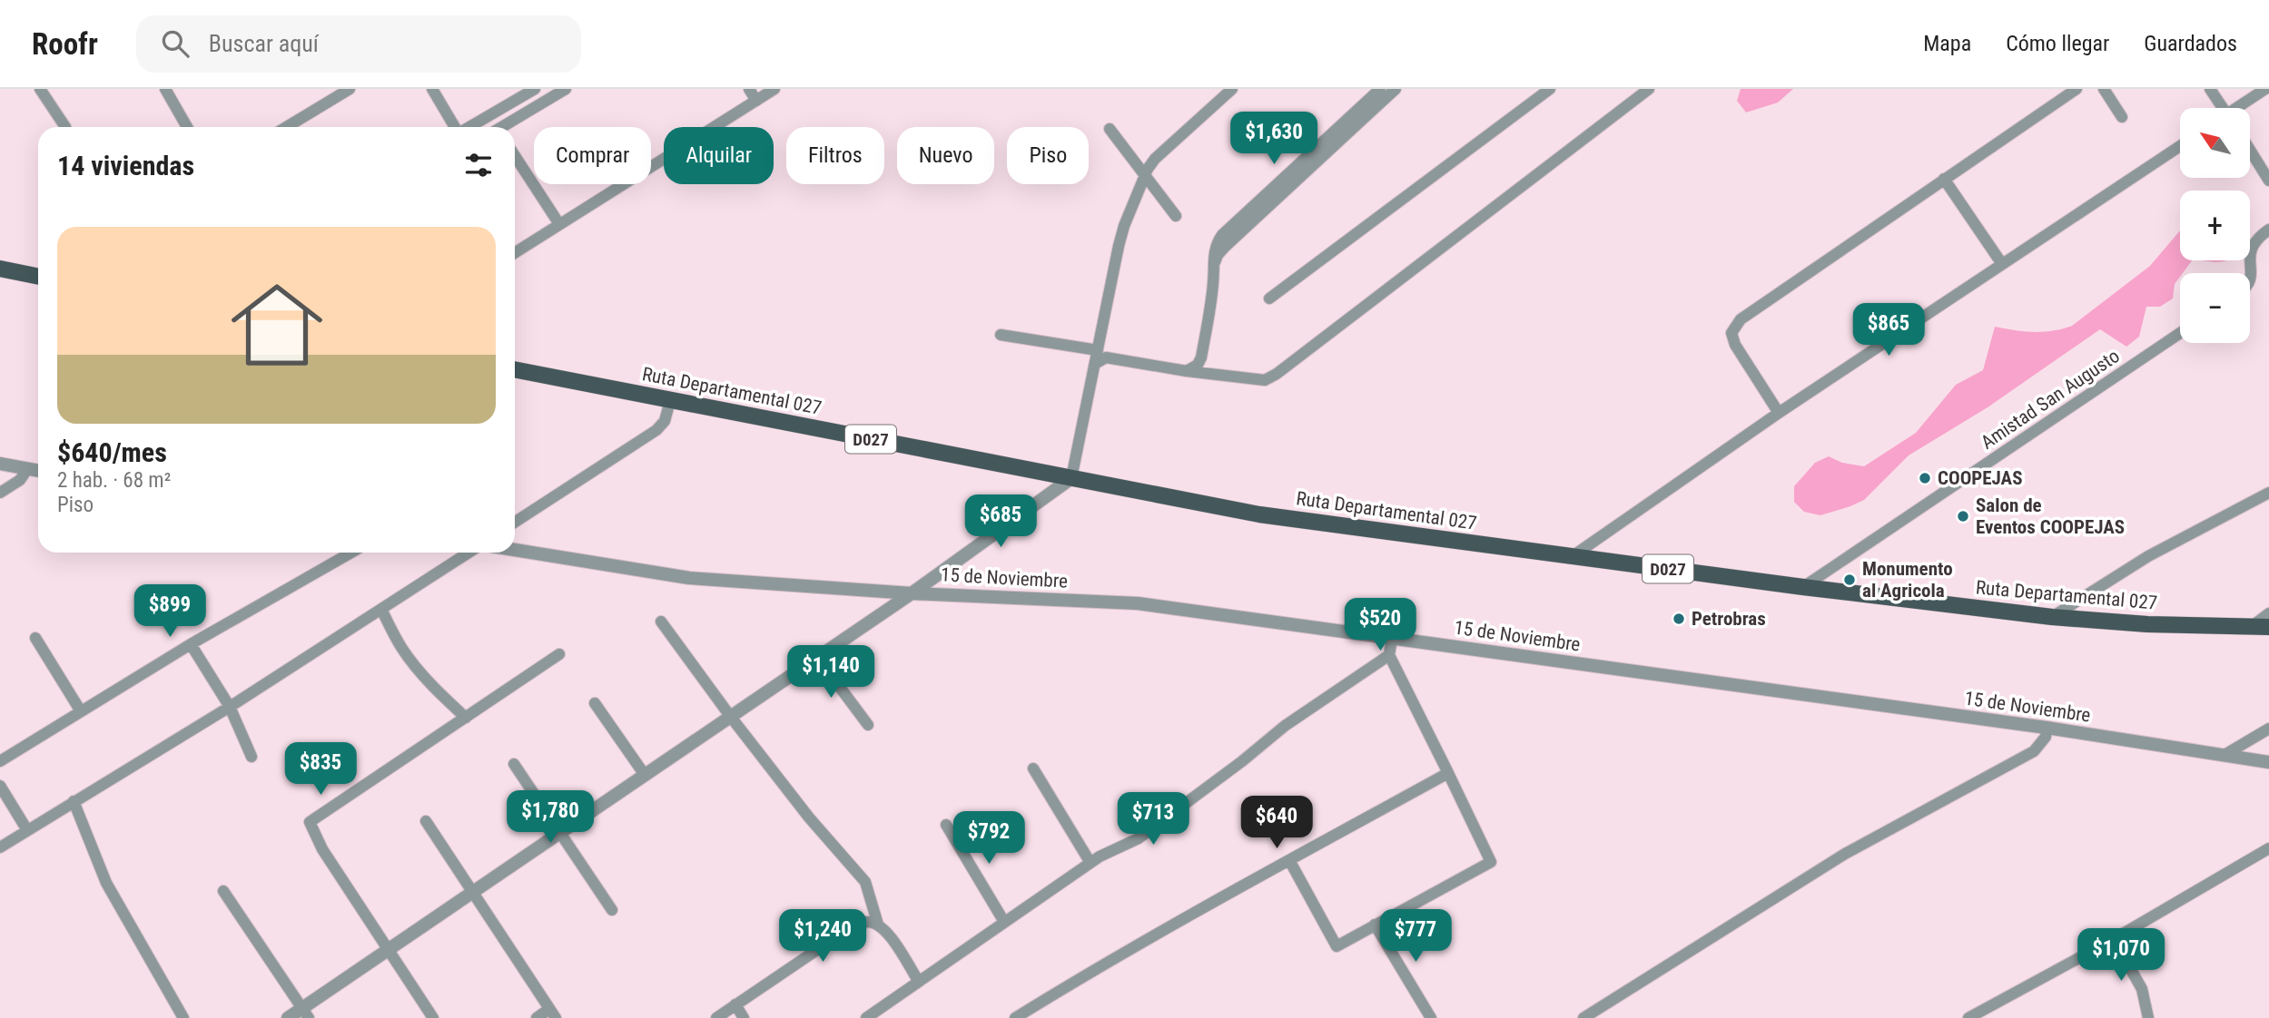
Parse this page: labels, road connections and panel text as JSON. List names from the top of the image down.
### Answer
{
  "streets": {
    "main road": ["Ruta Departamental 027", "D027"],
    "street": ["Amistad San Augusto", "15 de Noviembre"]
  },
  "crossings": [
    ["Ruta Departamental 027", "Amistad San Augusto"]
  ],
  "places": [
    "COOPEJAS",
    "Salon de Eventos COOPEJAS",
    "Monumento al Agricola",
    "Petrobras"
  ],
  "north": "top left",
  "page": {
    "header": "Roofr",
    "search": "Buscar aquí",
    "nav": ["Mapa", "Cómo llegar", "Guardados"],
    "map_buttons": ["+", "−"],
    "price": [
      "$1,630",
      "$865",
      "$685",
      "$899",
      "$520",
      "$1,140",
      "$835",
      "$1,780",
      "$713",
      "$640",
      "$792",
      "$1,240",
      "$777",
      "$1,070"
    ],
    "chip": [
      "Comprar",
      "Alquilar",
      "Filtros",
      "Nuevo",
      "Piso"
    ],
    "heading": "14 viviendas",
    "list": [
      {
        "name": "$640/mes",
        "note": "2 hab. · 68 m² · Piso"
      }
    ]
  }
}
